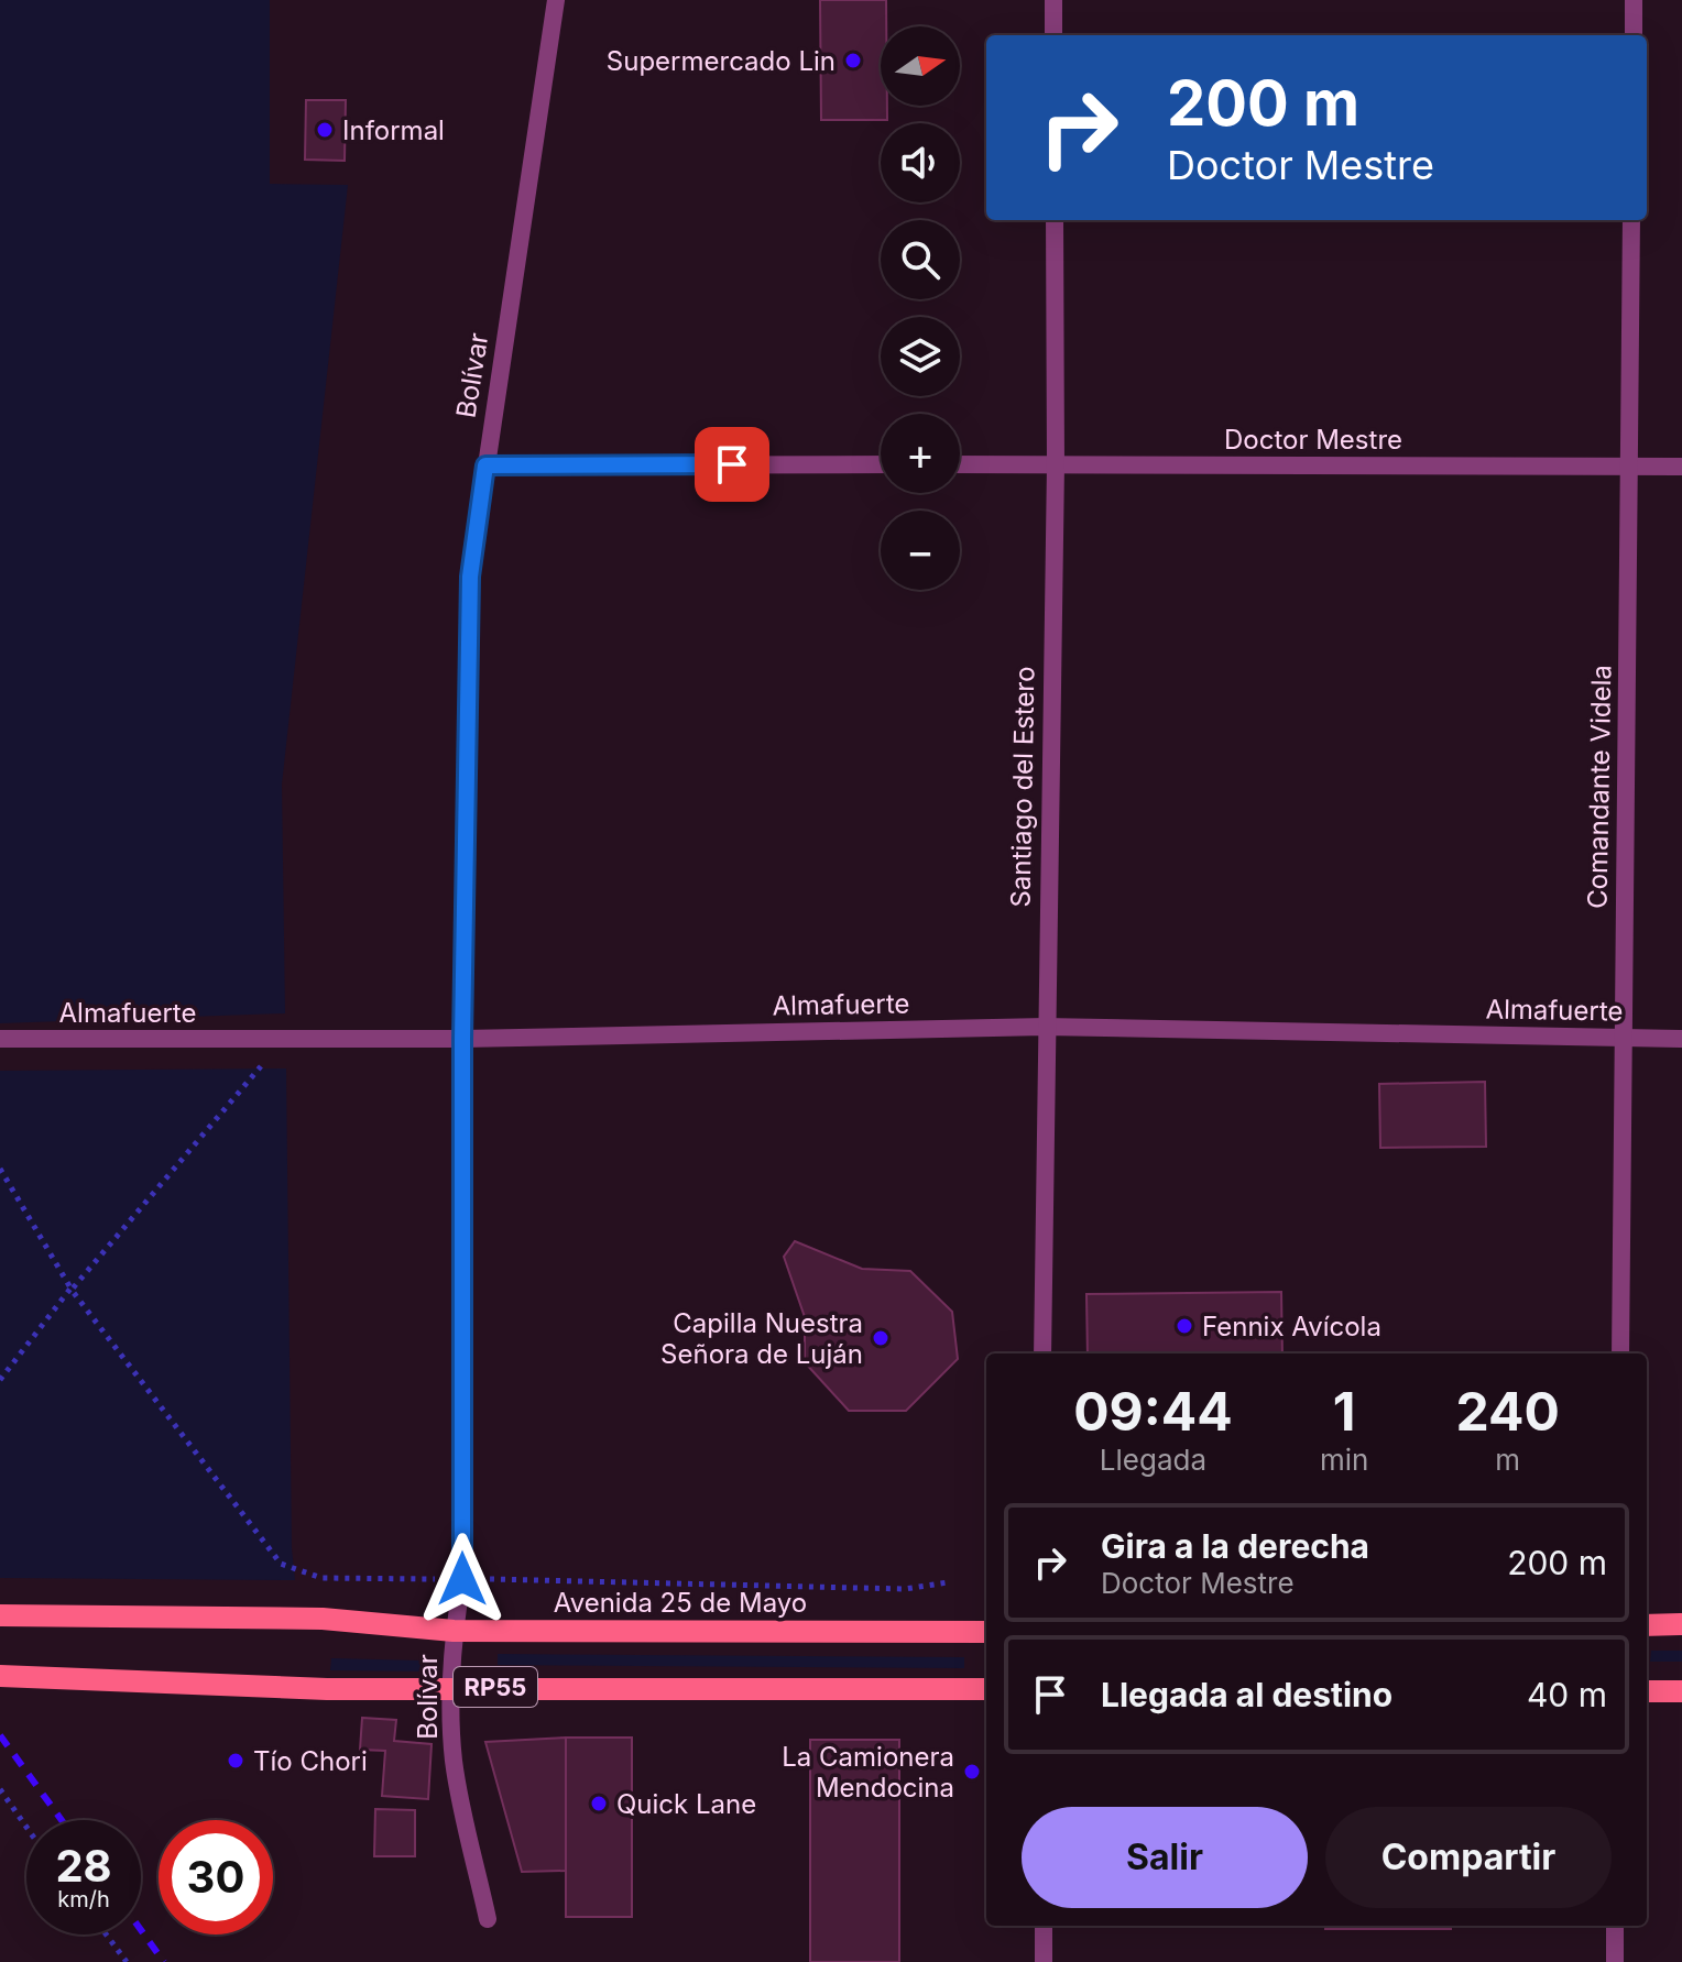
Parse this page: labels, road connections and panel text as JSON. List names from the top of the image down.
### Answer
{
  "streets": {
    "main road": ["Avenida 25 de Mayo", "RP55"],
    "street": [
      "Bolívar",
      "Doctor Mestre",
      "Santiago del Estero",
      "Comandante Videla",
      "Almafuerte"
    ]
  },
  "crossings": [
    ["Bolívar", "Almafuerte"],
    ["Bolívar", "Avenida 25 de Mayo"],
    ["Bolívar", "RP55"],
    ["Doctor Mestre", "Santiago del Estero"],
    ["Doctor Mestre", "Comandante Videla"],
    ["Santiago del Estero", "Almafuerte"],
    ["Comandante Videla", "Almafuerte"]
  ],
  "places": [
    "Supermercado Lin",
    "Informal",
    "Fennix Avícola",
    "Capilla Nuestra Señora de Luján",
    "Tío Chori",
    "La Camionera Mendocina",
    "Quick Lane"
  ],
  "north": "right",
  "page": {
    "map_buttons": ["+", "−"],
    "turn": ["200 m", "Doctor Mestre"],
    "eta": [
      "09:44",
      "Llegada",
      "1",
      "min",
      "240",
      "m"
    ],
    "list": [
      {
        "name": "Gira a la derecha",
        "note": "Doctor Mestre",
        "value": "200 m"
      },
      {
        "name": "Llegada al destino",
        "value": "40 m"
      }
    ],
    "buttons": ["Salir", "Compartir"],
    "speed": "28 km/h",
    "limit": "30"
  }
}
